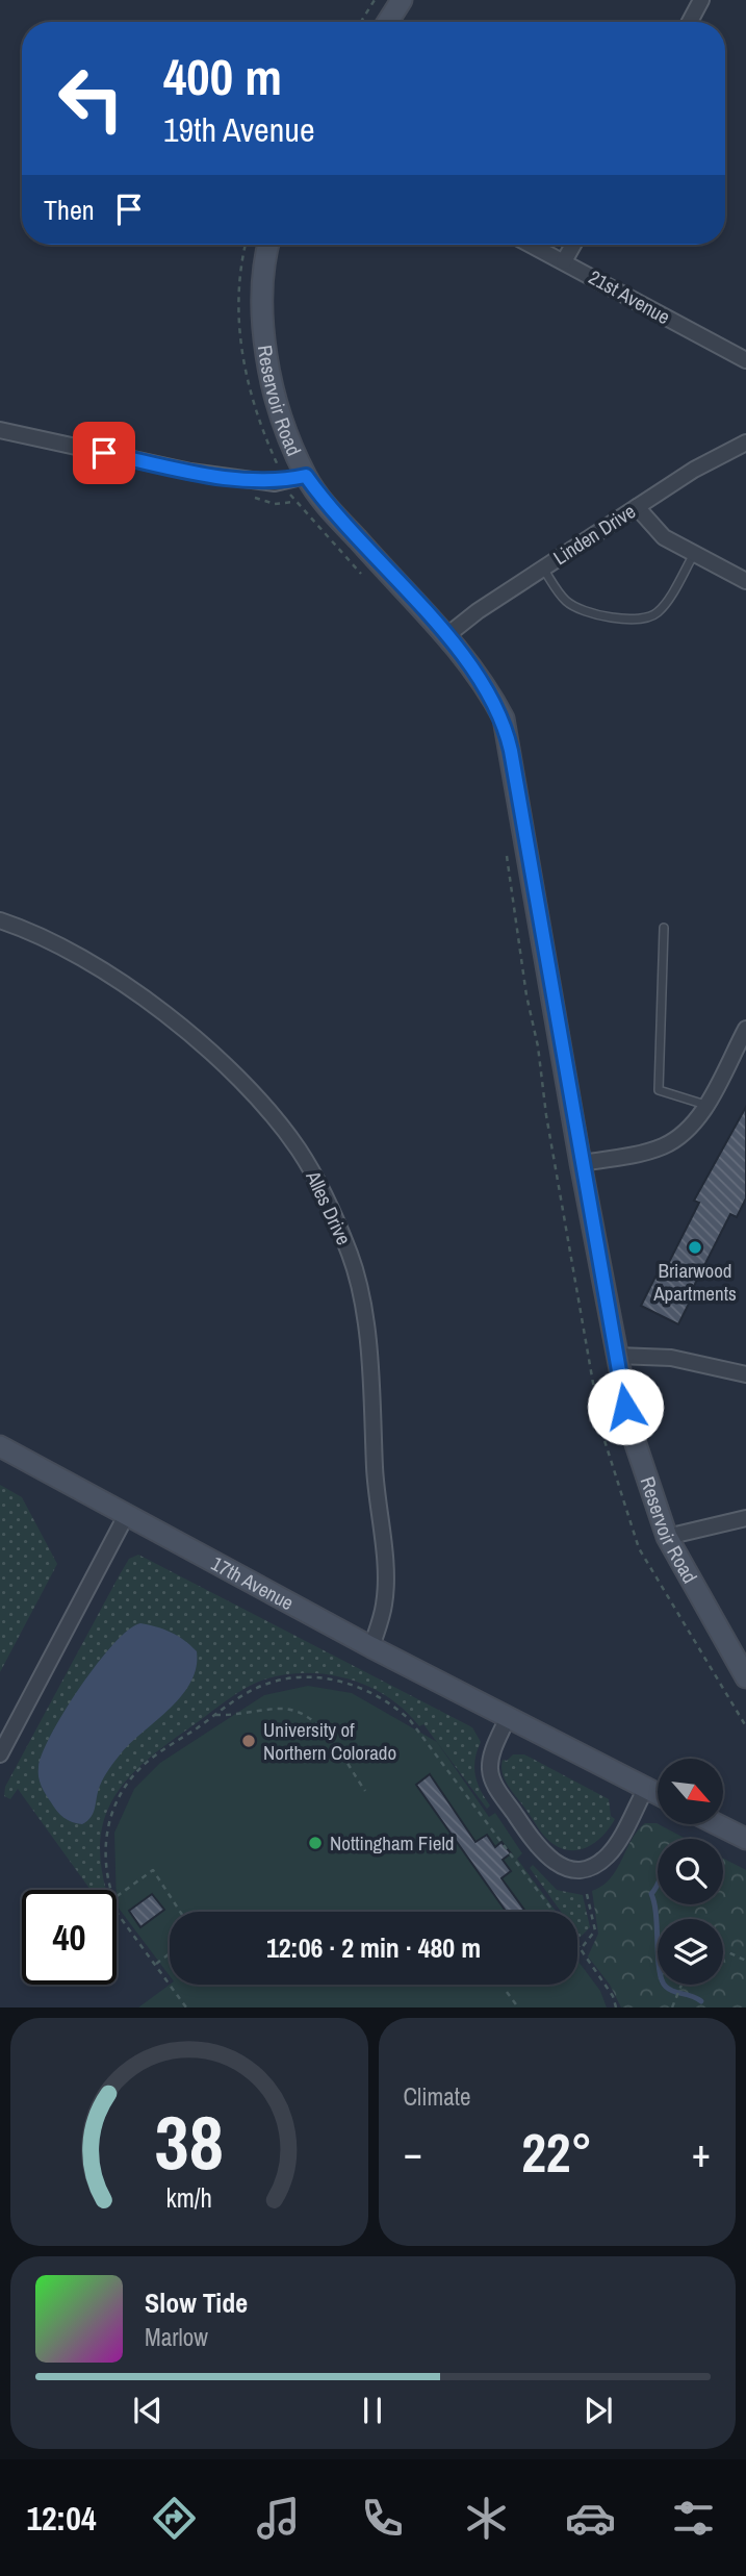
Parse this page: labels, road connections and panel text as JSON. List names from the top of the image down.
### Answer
{
  "streets": {
    "street": [
      "21st Avenue",
      "Reservoir Road",
      "Linden Drive",
      "Alles Drive",
      "17th Avenue"
    ]
  },
  "crossings": [
    ["Reservoir Road", "Linden Drive"],
    ["Alles Drive", "17th Avenue"]
  ],
  "places": ["Briarwood Apartments", "University of Northern Colorado", "Nottingham Field"],
  "north": "bottom right",
  "page": {
    "turn": ["400 m", "19th Avenue"],
    "then": "Then",
    "limit": "40",
    "trip": "12:06 · 2 min · 480 m",
    "tile": "Climate",
    "heat": ["−", "22°", "+"],
    "song": ["Slow Tide", "Marlow"],
    "tabs": "12:04",
    "gauge": ["38", "km/h"]
  }
}
